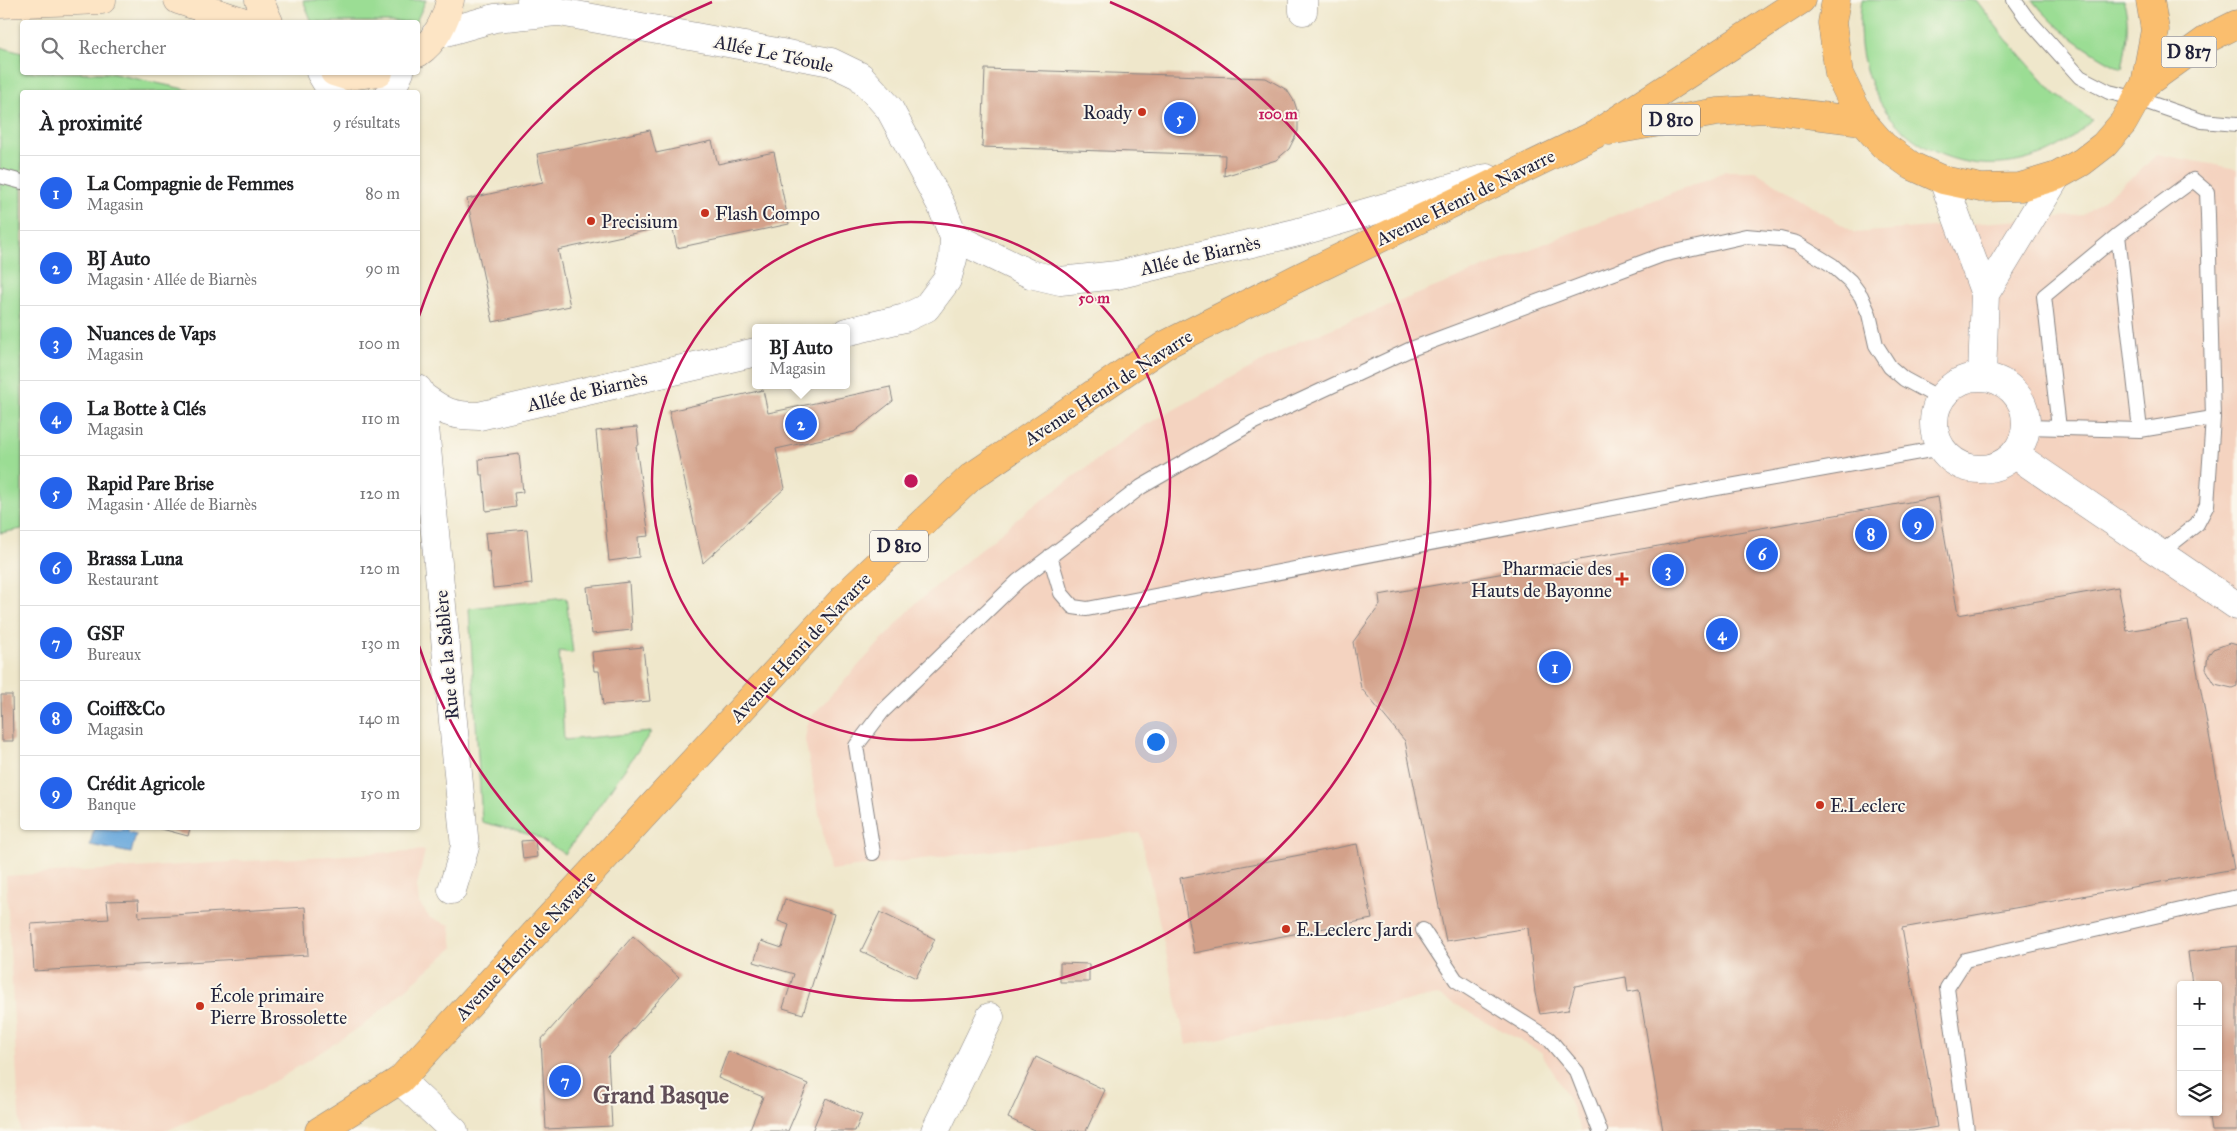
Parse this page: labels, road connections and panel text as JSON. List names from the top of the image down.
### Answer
{
  "streets": {
    "main road": ["D 817", "D 810", "Avenue Henri de Navarre"],
    "street": ["Allée Le Téoule", "Allée de Biarnès", "Rue de la Sablère"]
  },
  "crossings": [
    ["Allée Le Téoule", "Allée de Biarnès"],
    ["Avenue Henri de Navarre", "Allée de Biarnès"]
  ],
  "districts": ["Grand Basque"],
  "places": {
    "other": [
      "Roady",
      "Flash Compo",
      "Precisium",
      "E.Leclerc",
      "E.Leclerc Jardi",
      "École primaire Pierre Brossolette"
    ],
    "health": ["Pharmacie des Hauts de Bayonne"]
  },
  "page": {
    "search": "Rechercher",
    "heading": ["À proximité", "9 résultats"],
    "pins": [
      "5",
      "2",
      "9",
      "8",
      "6",
      "3",
      "4",
      "1",
      "7"
    ],
    "list": [
      {
        "mark": "1",
        "name": "La Compagnie de Femmes",
        "note": "Magasin",
        "value": "80 m"
      },
      {
        "mark": "2",
        "name": "BJ Auto",
        "note": "Magasin · Allée de Biarnès",
        "value": "90 m"
      },
      {
        "mark": "3",
        "name": "Nuances de Vaps",
        "note": "Magasin",
        "value": "100 m"
      },
      {
        "mark": "4",
        "name": "La Botte à Clés",
        "note": "Magasin",
        "value": "110 m"
      },
      {
        "mark": "5",
        "name": "Rapid Pare Brise",
        "note": "Magasin · Allée de Biarnès",
        "value": "120 m"
      },
      {
        "mark": "6",
        "name": "Brassa Luna",
        "note": "Restaurant",
        "value": "120 m"
      },
      {
        "mark": "7",
        "name": "GSF",
        "note": "Bureaux",
        "value": "130 m"
      },
      {
        "mark": "8",
        "name": "Coiff&Co",
        "note": "Magasin",
        "value": "140 m"
      },
      {
        "mark": "9",
        "name": "Crédit Agricole",
        "note": "Banque",
        "value": "150 m"
      }
    ],
    "popup": ["BJ Auto", "Magasin"],
    "map_buttons": ["+", "−"]
  },
  "rings": ["100 m", "50 m"]
}
